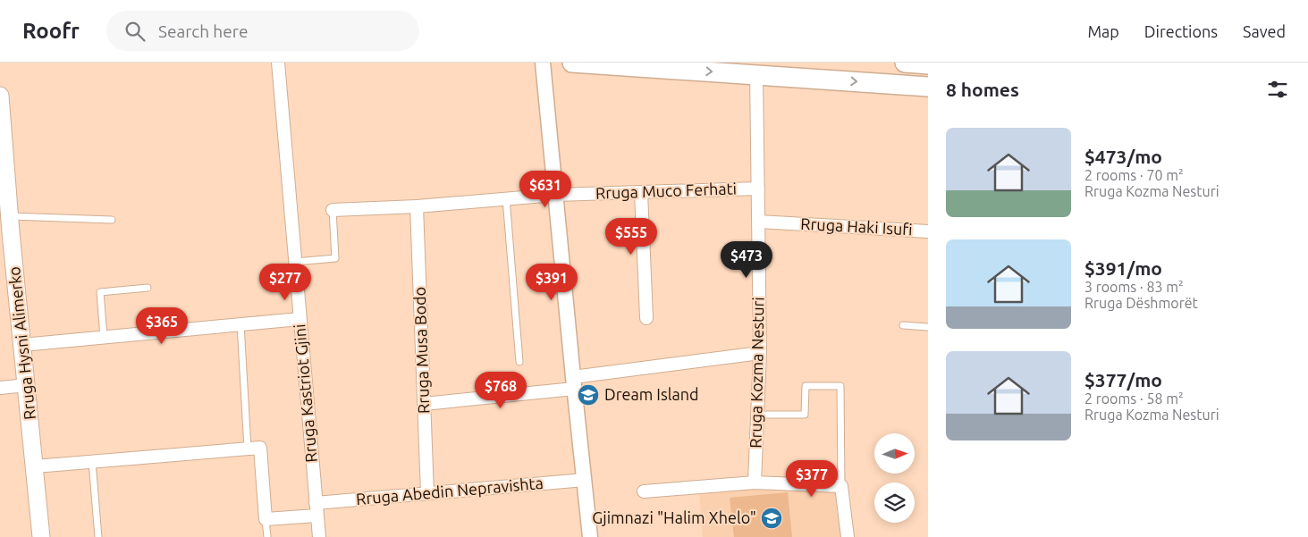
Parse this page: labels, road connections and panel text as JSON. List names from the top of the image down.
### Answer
{
  "streets": {
    "main road": ["Rruga Hysni Alimerko"],
    "street": [
      "Rruga Muco Ferhati",
      "Rruga Haki Isufi",
      "Rruga Musa Bodo",
      "Rruga Kozma Nesturi",
      "Rruga Kastriot Gjini",
      "Rruga Abedin Nepravishta"
    ]
  },
  "crossings": [
    ["Rruga Muco Ferhati", "Rruga Musa Bodo"],
    ["Rruga Muco Ferhati", "Rruga Kozma Nesturi"],
    ["Rruga Haki Isufi", "Rruga Kozma Nesturi"],
    ["Rruga Musa Bodo", "Rruga Abedin Nepravishta"],
    ["Rruga Kastriot Gjini", "Rruga Abedin Nepravishta"]
  ],
  "places": {
    "school or university": ["Dream Island", "Gjimnazi \"Halim Xhelo\""]
  },
  "north": "right",
  "page": {
    "header": "Roofr",
    "search": "Search here",
    "nav": ["Map", "Directions", "Saved"],
    "heading": "8 homes",
    "list": [
      {
        "name": "$473/mo",
        "note": "2 rooms · 70 m² · Rruga Kozma Nesturi"
      },
      {
        "name": "$391/mo",
        "note": "3 rooms · 83 m² · Rruga Dëshmorët"
      },
      {
        "name": "$377/mo",
        "note": "2 rooms · 58 m² · Rruga Kozma Nesturi"
      }
    ],
    "price": [
      "$631",
      "$555",
      "$473",
      "$277",
      "$391",
      "$365",
      "$768",
      "$377"
    ]
  }
}
